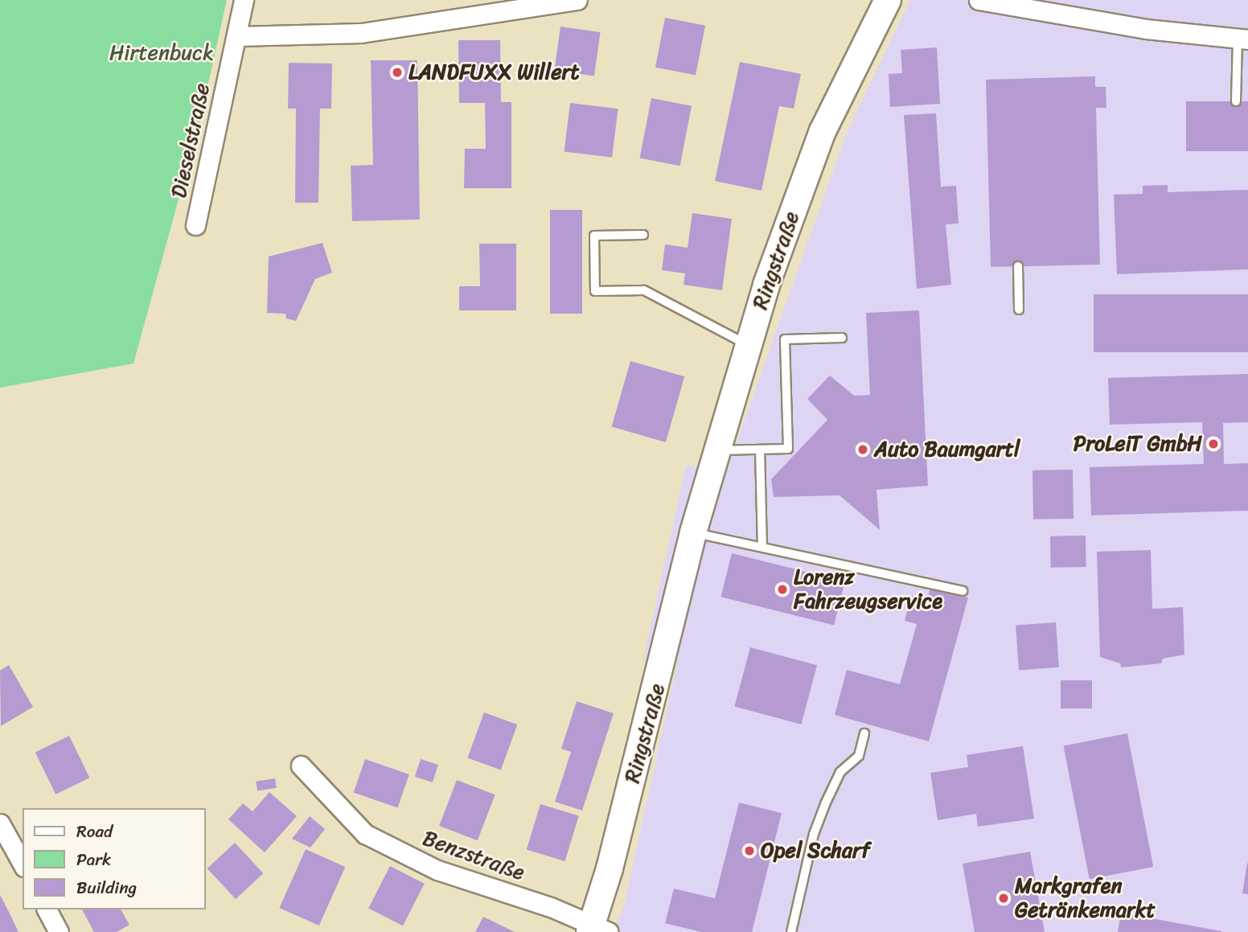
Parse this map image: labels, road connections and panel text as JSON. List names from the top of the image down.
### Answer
{
  "streets": {
    "street": ["Dieselstraße", "Ringstraße", "Benzstraße"]
  },
  "crossings": [
    ["Ringstraße", "Benzstraße"]
  ],
  "parks": ["Hirtenbuck"],
  "places": [
    "LANDFUXX Willert",
    "ProLeiT GmbH",
    "Auto Baumgartl",
    "Lorenz Fahrzeugservice",
    "Opel Scharf",
    "Markgrafen Getränkemarkt"
  ],
  "legend": ["Road", "Park", "Building"]
}
